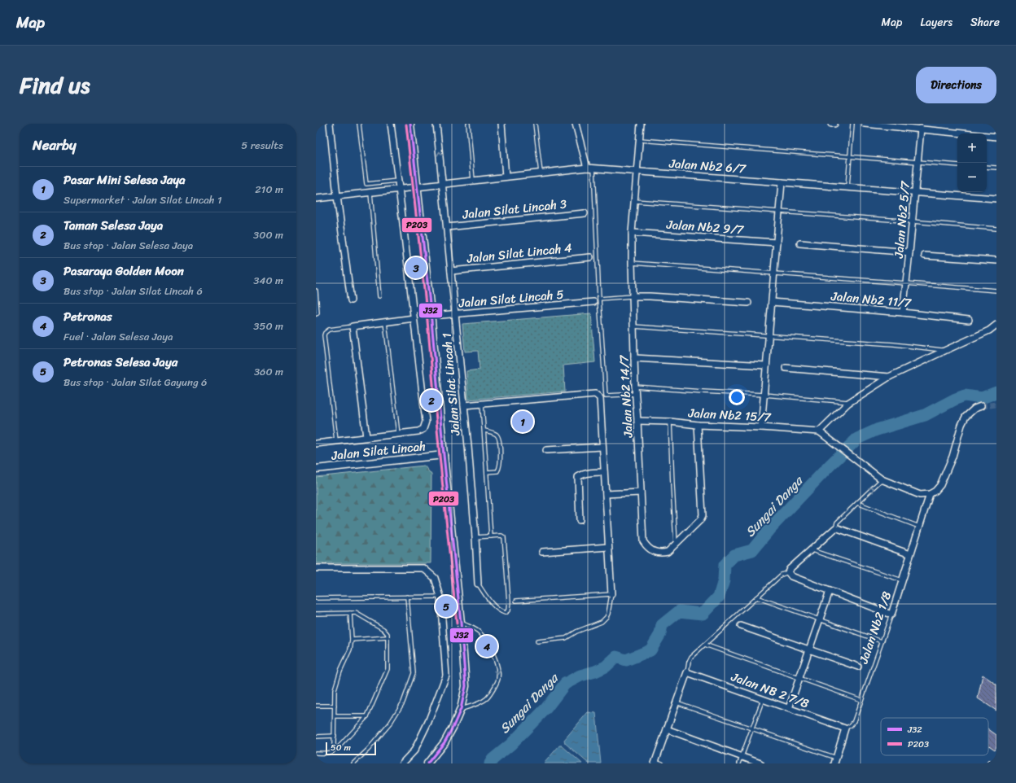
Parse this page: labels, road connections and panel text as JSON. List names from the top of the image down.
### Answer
{
  "streets": {
    "street": [
      "Jalan Nb2 6/7",
      "Jalan Silat Lincah 3",
      "Jalan Nb2 5/7",
      "Jalan Nb2 9/7",
      "Jalan Silat Lincah 4",
      "Jalan Silat Lincah 5",
      "Jalan Nb2 11/7",
      "Jalan Silat Lincah 1",
      "Jalan Nb2 14/7",
      "Jalan Nb2 15/7",
      "Jalan Silat Lincah",
      "Jalan Nb2 1/8",
      "Jalan NB 2 7/8"
    ]
  },
  "crossings": [
    ["Jalan Nb2 6/7", "Jalan Nb2 5/7"],
    ["Jalan Nb2 6/7", "Jalan Silat Lincah 1"],
    ["Jalan Nb2 6/7", "Jalan Nb2 14/7"],
    ["Jalan Silat Lincah 3", "Jalan Silat Lincah 1"],
    ["Jalan Nb2 5/7", "Jalan Nb2 11/7"],
    ["Jalan Nb2 9/7", "Jalan Nb2 14/7"],
    ["Jalan Silat Lincah 4", "Jalan Silat Lincah 1"],
    ["Jalan Silat Lincah 5", "Jalan Silat Lincah 1"],
    ["Jalan Nb2 14/7", "Jalan Nb2 15/7"],
    ["Jalan Nb2 1/8", "Jalan NB 2 7/8"]
  ],
  "water": ["Sungai Danga"],
  "lines": ["transit line J32", "transit line P203"],
  "legend": ["J32", "P203"],
  "scale_bar": "50 m",
  "page": {
    "header": "Map",
    "nav": ["Map", "Layers", "Share"],
    "title": "Find us",
    "buttons": "Directions",
    "heading": ["Nearby", "5 results"],
    "map_buttons": ["+", "−"],
    "list": [
      {
        "mark": "1",
        "name": "Pasar Mini Selesa Jaya",
        "note": "Supermarket · Jalan Silat Lincah 1",
        "value": "210 m"
      },
      {
        "mark": "2",
        "name": "Taman Selesa Jaya",
        "note": "Bus stop · Jalan Selesa Jaya",
        "value": "300 m"
      },
      {
        "mark": "3",
        "name": "Pasaraya Golden Moon",
        "note": "Bus stop · Jalan Silat Lincah 6",
        "value": "340 m"
      },
      {
        "mark": "4",
        "name": "Petronas",
        "note": "Fuel · Jalan Selesa Jaya",
        "value": "350 m"
      },
      {
        "mark": "5",
        "name": "Petronas Selesa Jaya",
        "note": "Bus stop · Jalan Silat Gayung 6",
        "value": "360 m"
      }
    ],
    "pins": [
      "3",
      "2",
      "1",
      "5",
      "4"
    ],
    "scale": "50 m"
  }
}
